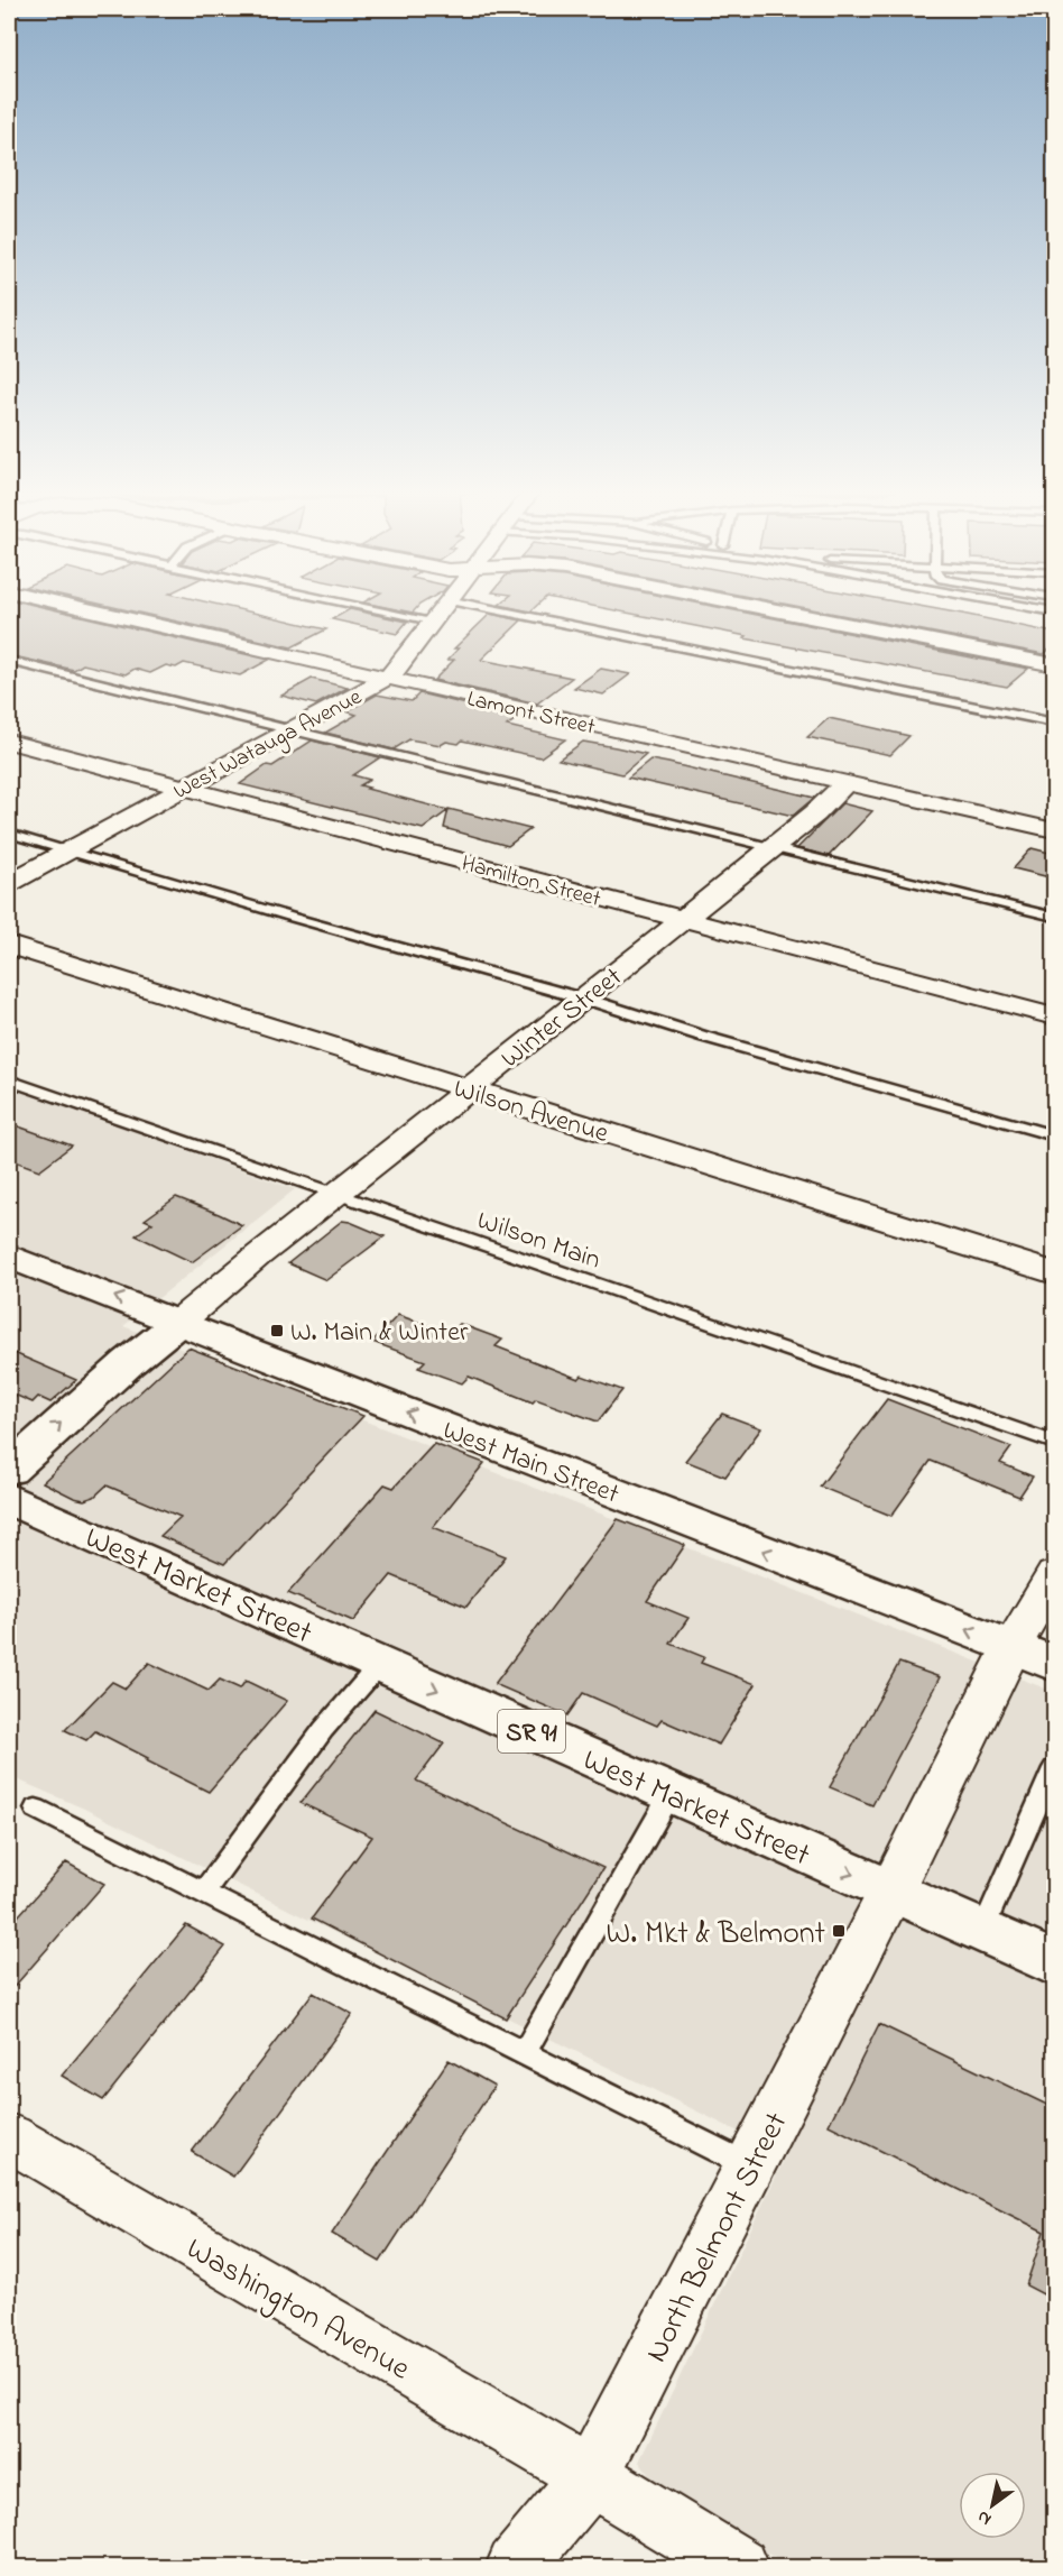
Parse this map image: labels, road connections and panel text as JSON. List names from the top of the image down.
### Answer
{
  "streets": {
    "main road": ["West Main Street", "West Market Street", "SR 91"],
    "street": [
      "Lamont Street",
      "West Watauga Avenue",
      "Hamilton Street",
      "Winter Street",
      "Wilson Avenue",
      "North Belmont Street",
      "Washington Avenue"
    ],
    "lane": ["Wilson Main"]
  },
  "crossings": [
    ["Lamont Street", "West Watauga Avenue"],
    ["Lamont Street", "Winter Street"],
    ["West Watauga Avenue", "Hamilton Street"],
    ["Hamilton Street", "Winter Street"],
    ["Winter Street", "Wilson Avenue"],
    ["Winter Street", "Wilson Main"],
    ["Winter Street", "West Main Street"],
    ["West Main Street", "North Belmont Street"],
    ["West Market Street", "North Belmont Street"],
    ["North Belmont Street", "Washington Avenue"]
  ],
  "one_way": ["West Main Street", "West Market Street"],
  "places": {
    "transit": ["W. Main & Winter", "W. Mkt & Belmont"]
  },
  "north": "bottom left"
}
